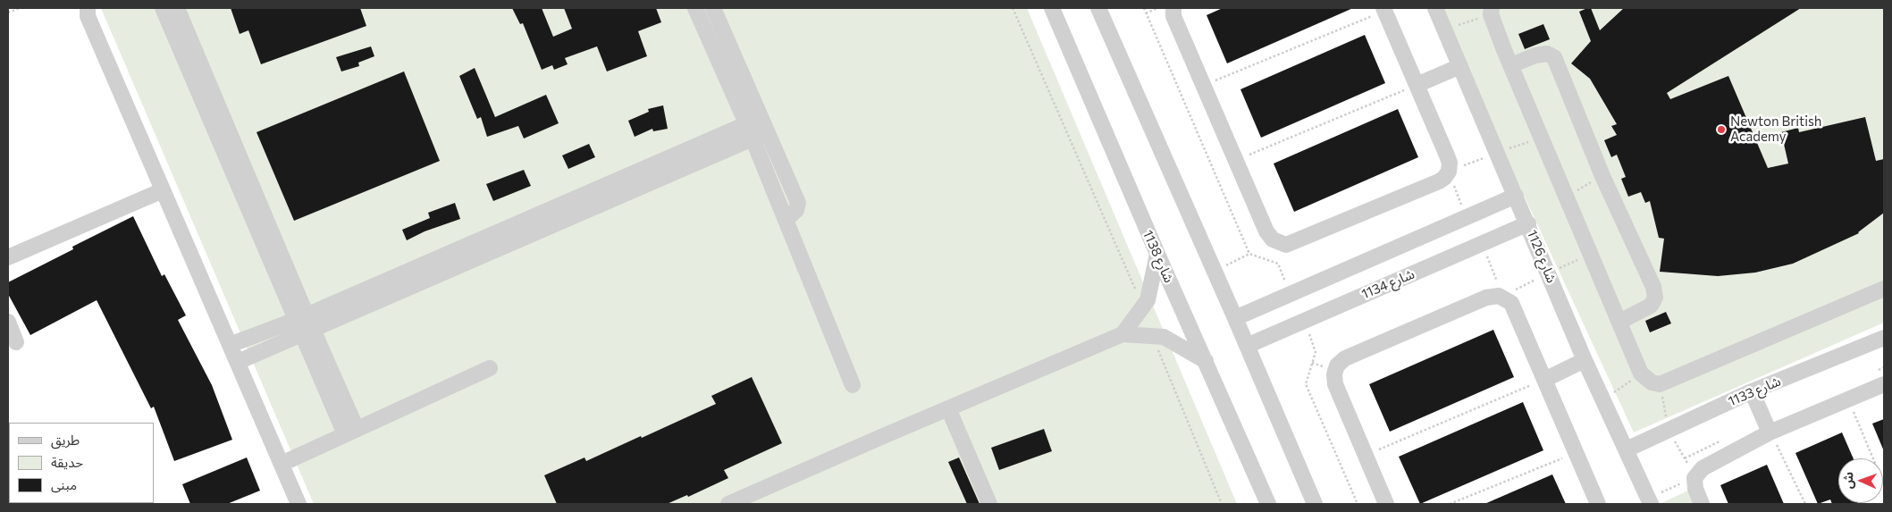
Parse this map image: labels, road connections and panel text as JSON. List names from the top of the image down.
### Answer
{
  "streets": {
    "street": [
      "شارع 1138",
      "شارع 1126",
      "شارع 1134",
      "شارع 1133"
    ]
  },
  "crossings": [
    ["شارع 1126", "شارع 1134"],
    ["شارع 1126", "شارع 1133"]
  ],
  "places": ["Newton British Academy"],
  "legend": ["طريق", "حديقة", "مبنى"],
  "north": "left"
}
